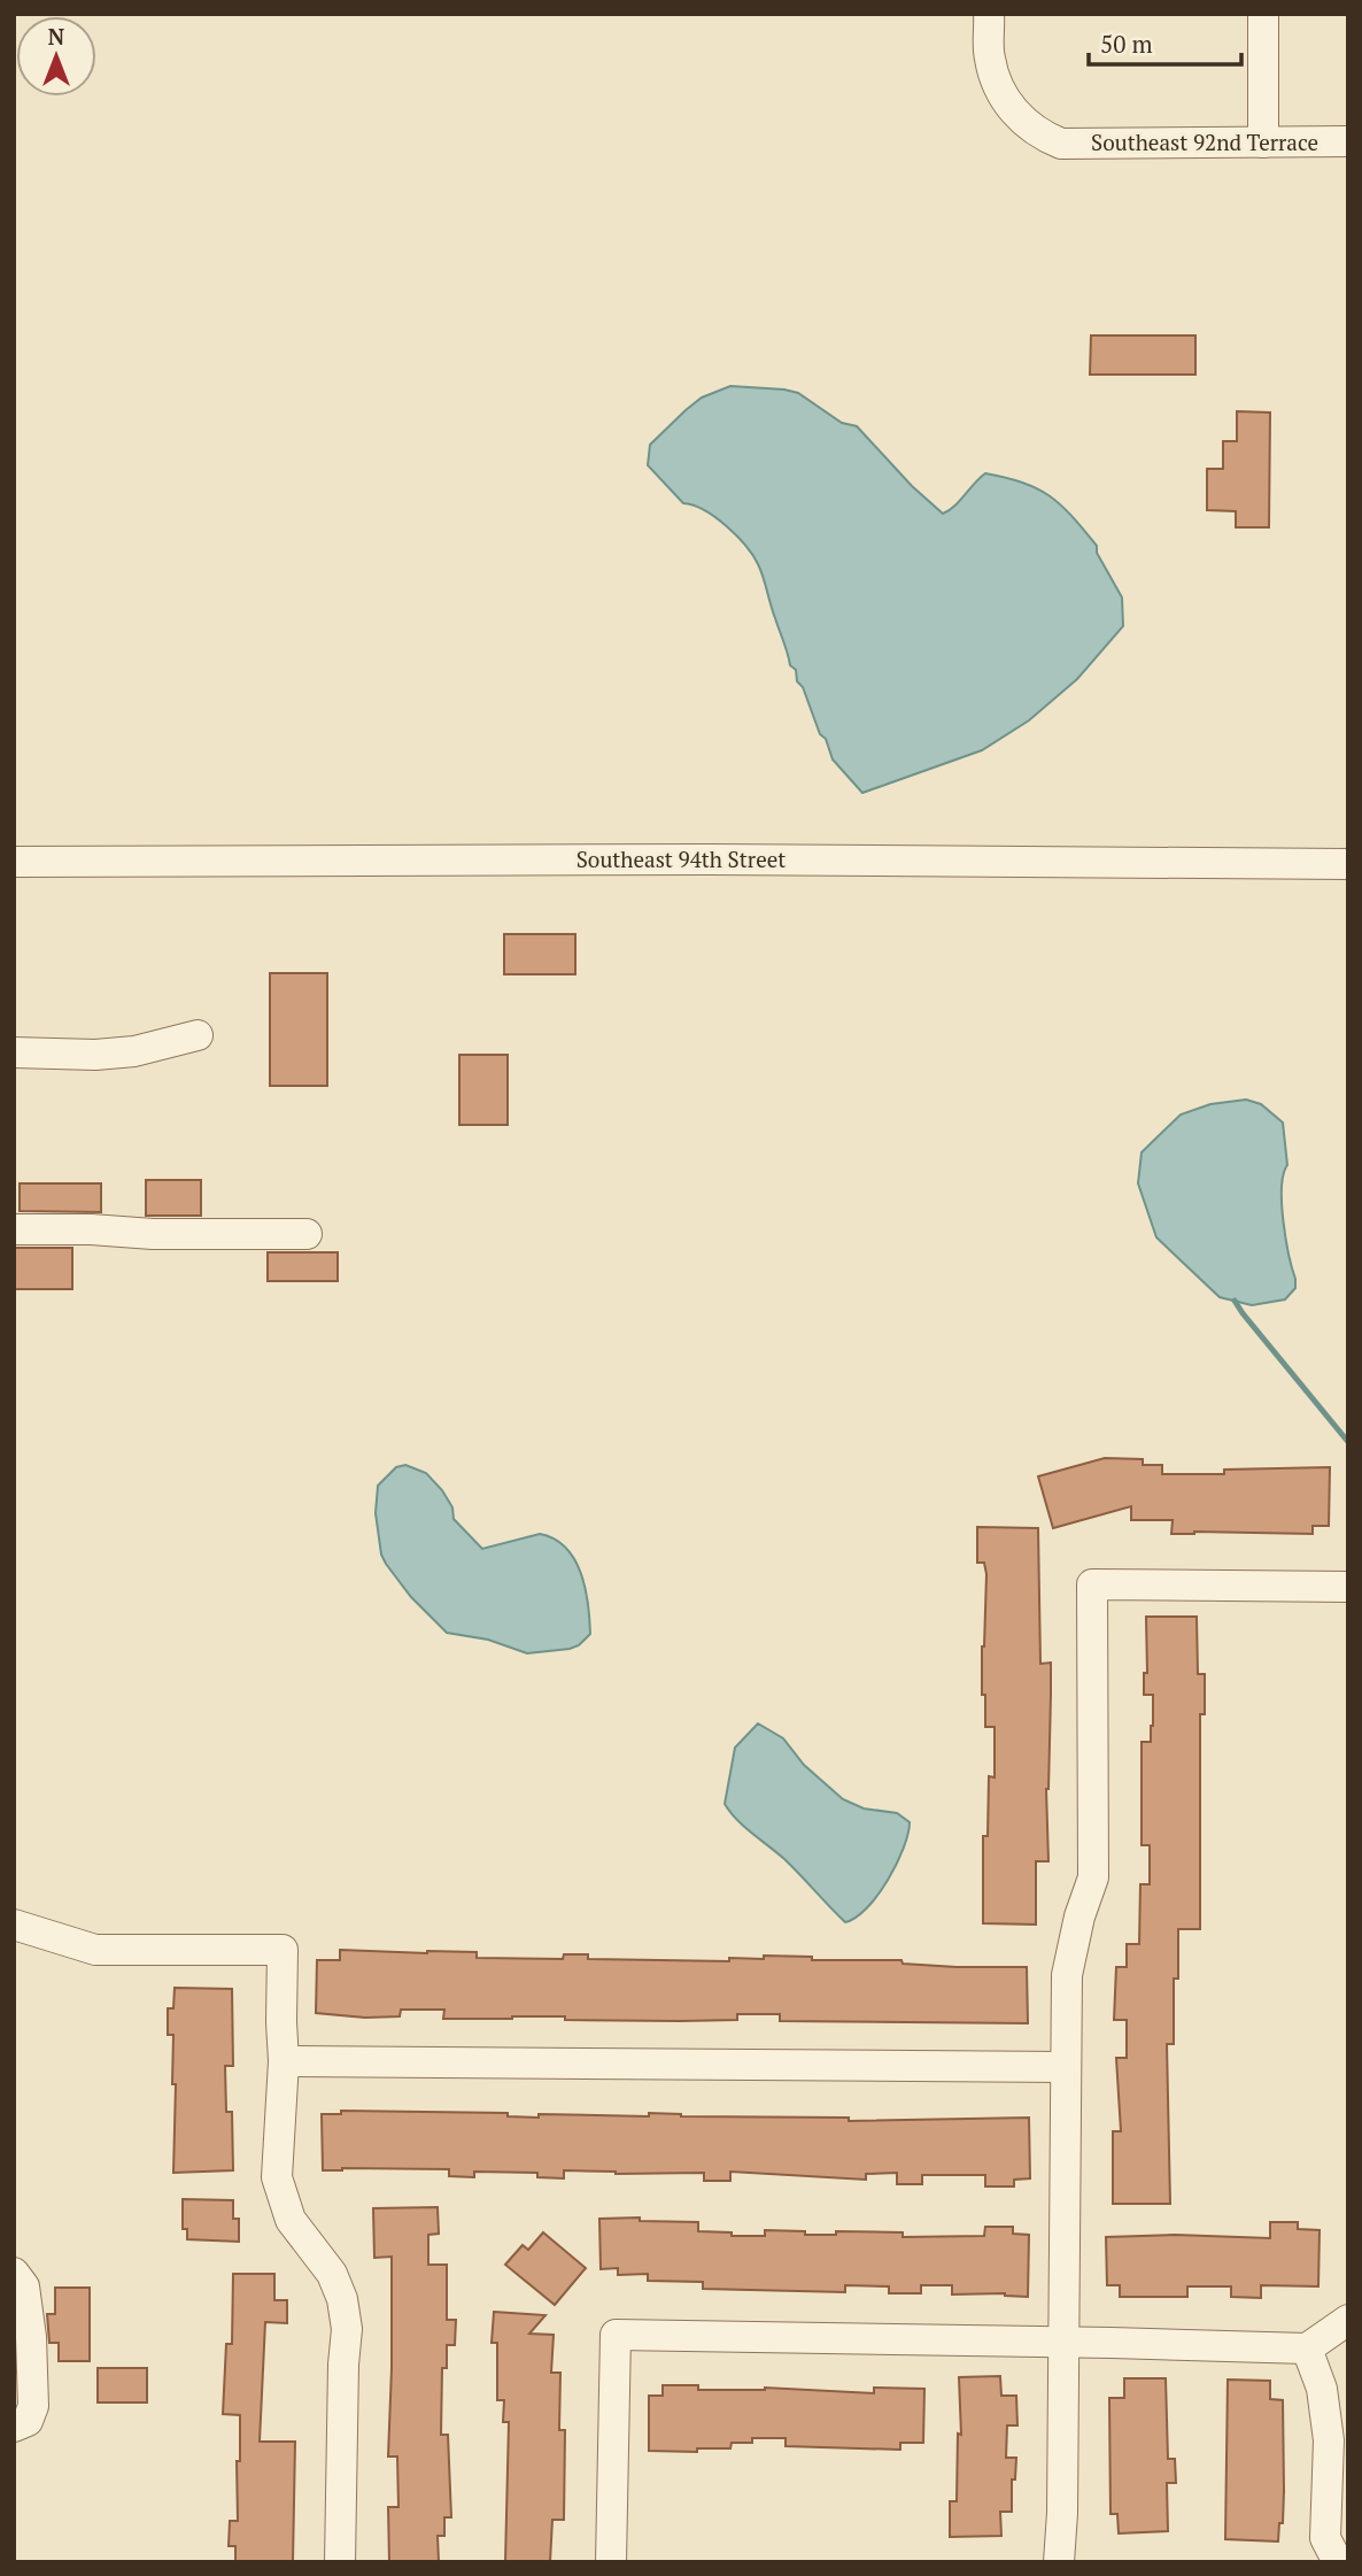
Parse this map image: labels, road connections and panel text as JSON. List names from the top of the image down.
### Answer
{
  "streets": {
    "street": ["Southeast 92nd Terrace", "Southeast 94th Street"]
  },
  "scale_bar": "50 m",
  "north": "top"
}
